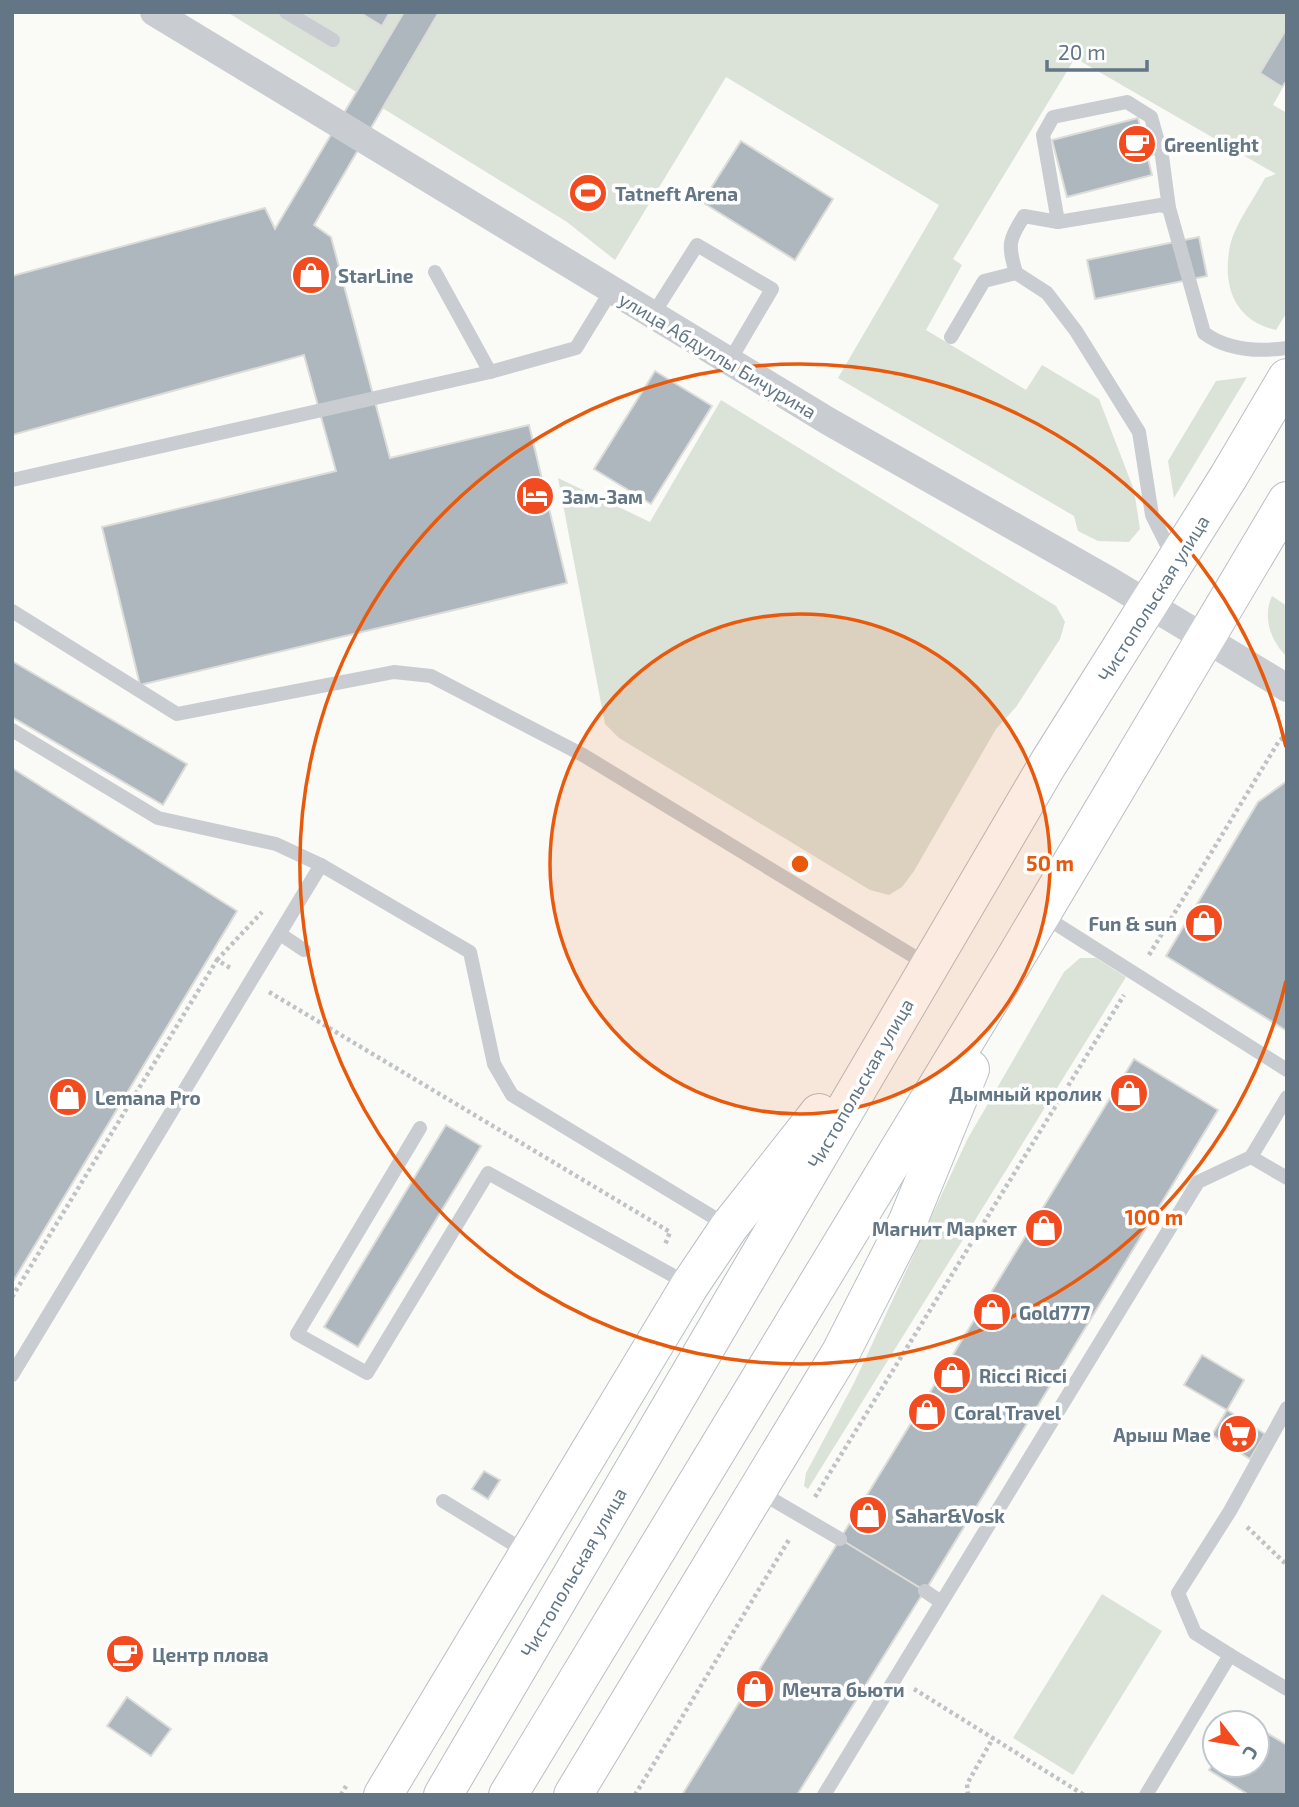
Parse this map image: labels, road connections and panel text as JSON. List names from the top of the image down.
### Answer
{
  "streets": {
    "main road": ["Чистопольская улица"],
    "street": ["улица Абдуллы Бичурина"]
  },
  "crossings": [
    ["улица Абдуллы Бичурина", "Чистопольская улица"]
  ],
  "places": {
    "cafe": ["Greenlight", "Центр плова"],
    "sports": ["Tatneft Arena"],
    "shop": [
      "StarLine",
      "Fun & sun",
      "Дымный кролик",
      "Lemana Pro",
      "Магнит Маркет",
      "Gold777",
      "Ricci Ricci",
      "Coral Travel",
      "Sahar&Vosk",
      "Мечта бьюти"
    ],
    "hotel": ["Зам-Зам"],
    "supermarket": ["Арыш Мае"]
  },
  "scale_bar": "20 m",
  "north": "bottom right",
  "rings": ["50 m", "100 m"]
}
